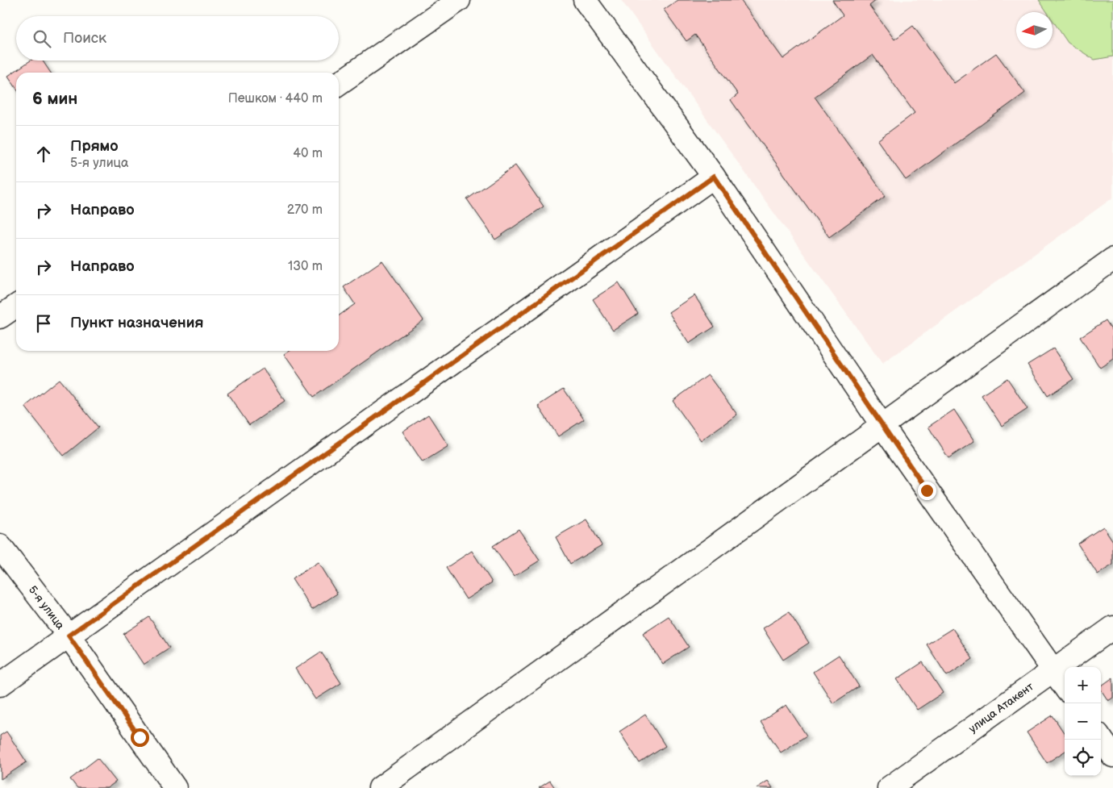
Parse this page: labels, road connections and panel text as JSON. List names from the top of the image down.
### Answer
{
  "streets": {
    "street": ["5-я улица", "улица Атакент"]
  },
  "north": "left",
  "page": {
    "search": "Поиск",
    "heading": ["6 мин", "Пешком · 440 m"],
    "list": [
      ["Прямо", "5-я улица", "40 m"],
      ["Направо", "270 m"],
      ["Направо", "130 m"],
      "Пункт назначения"
    ],
    "map_buttons": ["+", "−"]
  }
}
